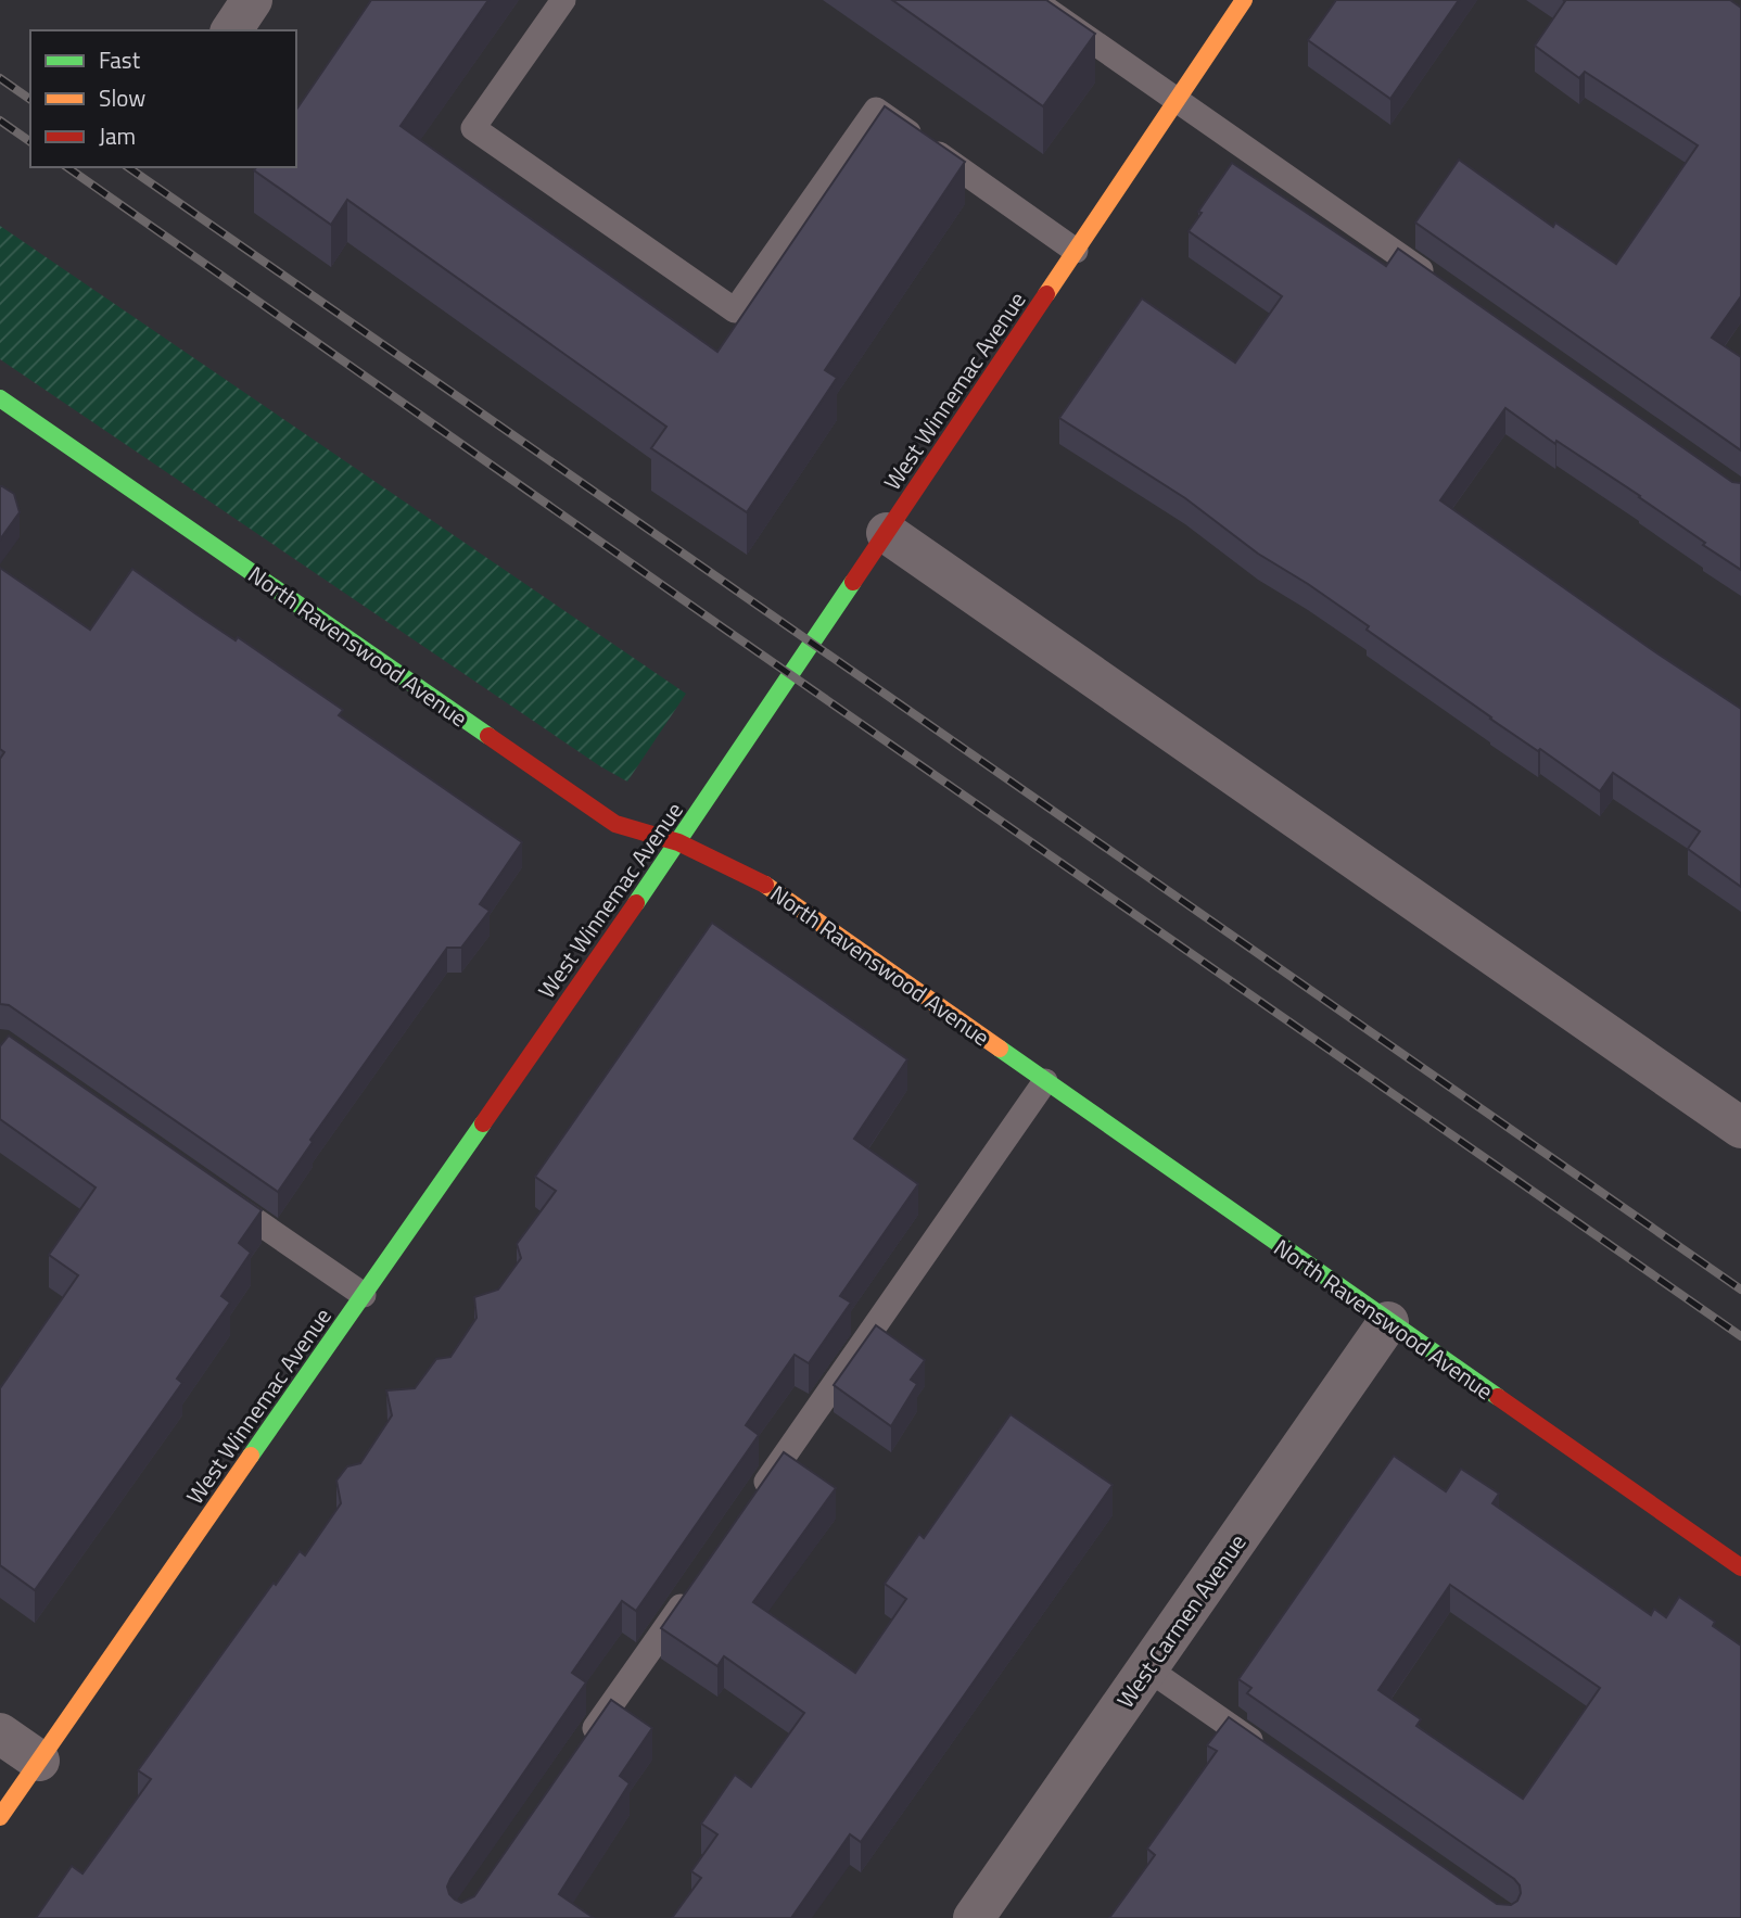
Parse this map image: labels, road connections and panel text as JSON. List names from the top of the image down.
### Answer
{
  "streets": {
    "street": ["West Winnemac Avenue", "North Ravenswood Avenue", "West Carmen Avenue"]
  },
  "crossings": [
    ["West Winnemac Avenue", "North Ravenswood Avenue"],
    ["North Ravenswood Avenue", "West Carmen Avenue"]
  ],
  "legend": ["Fast", "Slow", "Jam"]
}
